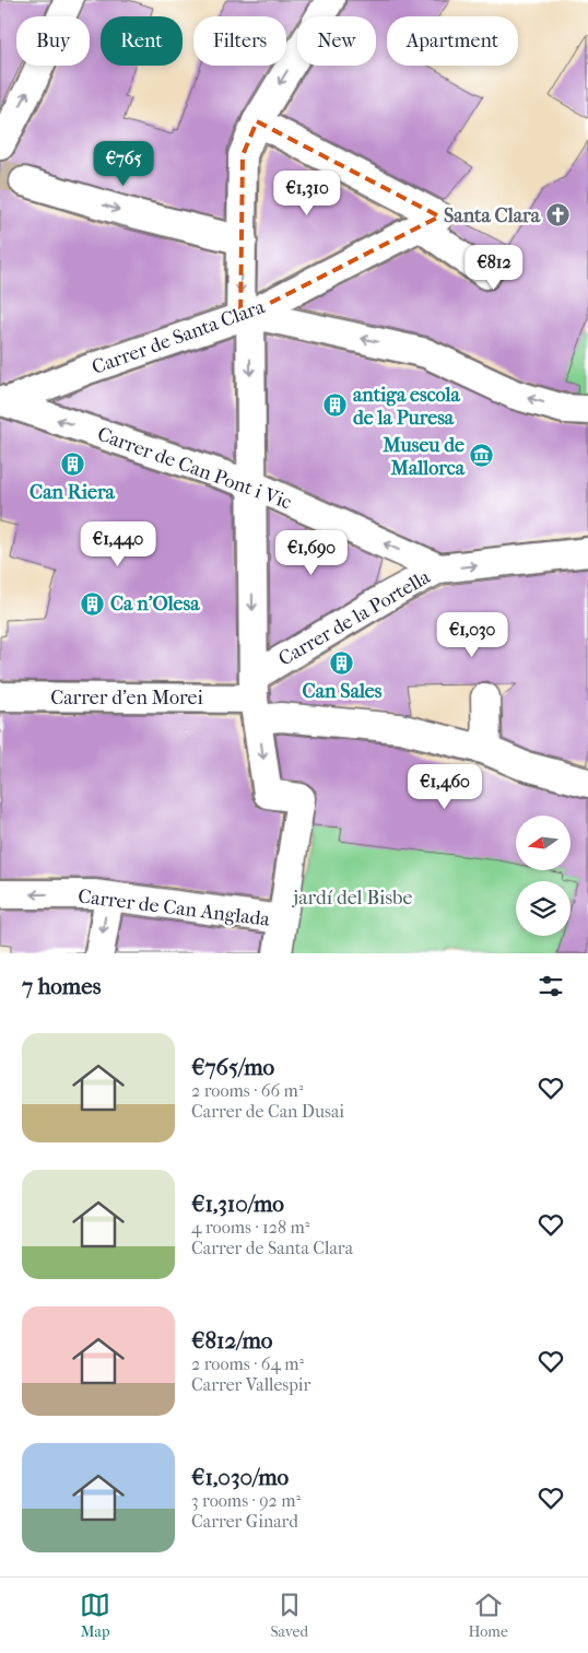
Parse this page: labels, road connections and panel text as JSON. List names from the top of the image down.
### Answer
{
  "streets": {
    "street": [
      "Carrer de Santa Clara",
      "Carrer de Can Pont i Vic",
      "Carrer de la Portella",
      "Carrer d'en Morei",
      "Carrer de Can Anglada"
    ]
  },
  "crossings": [
    ["Carrer de Santa Clara", "Carrer de Can Pont i Vic"],
    ["Carrer de Can Pont i Vic", "Carrer de la Portella"],
    ["Carrer de la Portella", "Carrer d'en Morei"]
  ],
  "one_way": ["Carrer de Can Anglada"],
  "parks": ["jardí del Bisbe"],
  "places": {
    "church": ["Santa Clara"],
    "building": [
      "antiga escola de la Puresa",
      "Can Riera",
      "Ca n'Olesa",
      "Can Sales"
    ],
    "museum": ["Museu de Mallorca"]
  },
  "north": "left",
  "page": {
    "chip": [
      "Buy",
      "Rent",
      "Filters",
      "New",
      "Apartment"
    ],
    "price": [
      "€765",
      "€1,310",
      "€812",
      "€1,440",
      "€1,690",
      "€1,030",
      "€1,460"
    ],
    "heading": "7 homes",
    "list": [
      {
        "name": "€765/mo",
        "note": "2 rooms · 66 m² · Carrer de Can Dusai"
      },
      {
        "name": "€1,310/mo",
        "note": "4 rooms · 128 m² · Carrer de Santa Clara"
      },
      {
        "name": "€812/mo",
        "note": "2 rooms · 64 m² · Carrer Vallespir"
      },
      {
        "name": "€1,030/mo",
        "note": "3 rooms · 92 m² · Carrer Ginard"
      }
    ],
    "tabs": ["Map", "Saved", "Home"]
  }
}
